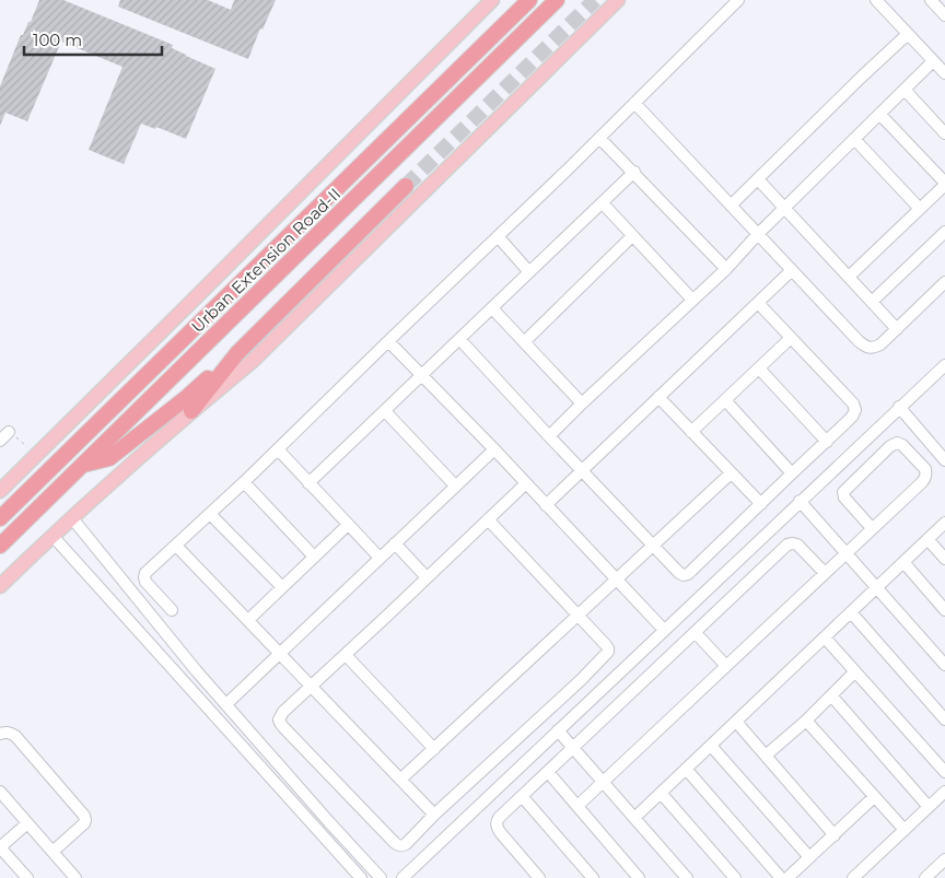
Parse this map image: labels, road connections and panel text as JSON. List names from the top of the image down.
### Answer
{
  "streets": {
    "highway": ["Urban Extension Road-II"]
  },
  "scale_bar": "100 m"
}
